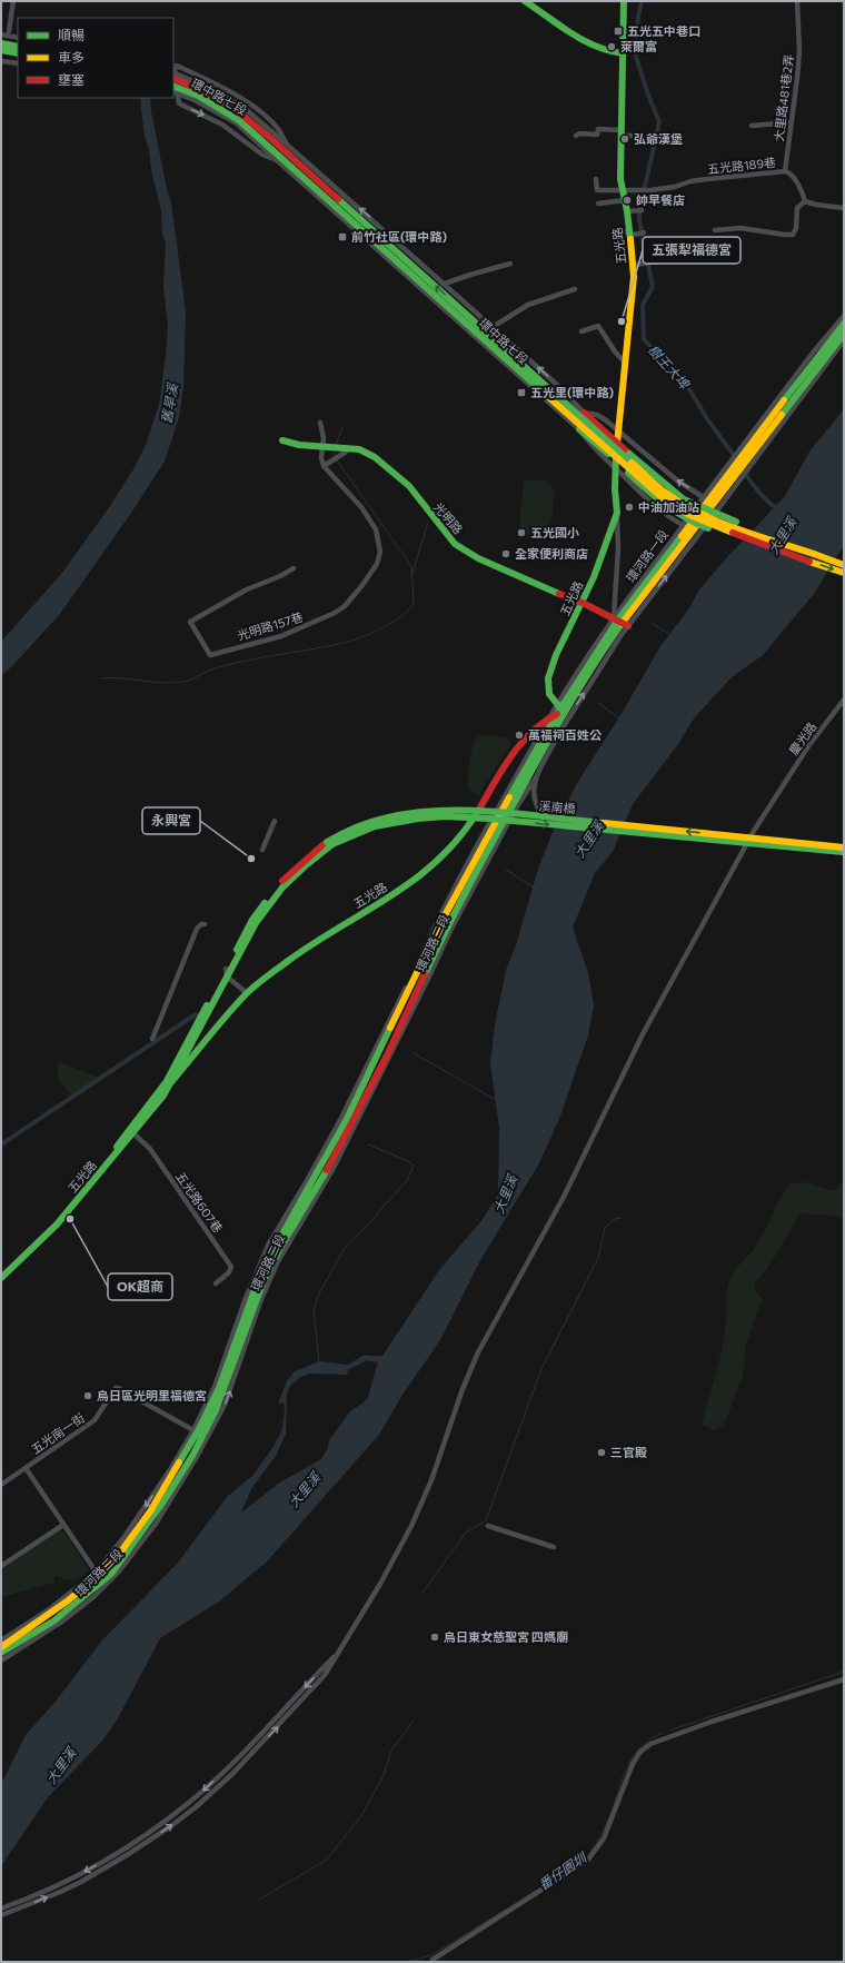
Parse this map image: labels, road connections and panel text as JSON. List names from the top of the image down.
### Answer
{
  "streets": {
    "street": [
      "環中路七段",
      "大里路481巷2弄",
      "五光路189巷",
      "五光路",
      "光明路",
      "環河路一段",
      "光明路157巷",
      "慶光路",
      "溪南橋",
      "環河路二段",
      "五光路607巷",
      "五光南一街"
    ]
  },
  "crossings": [
    ["環中路七段", "五光路"],
    ["環中路七段", "環河路一段"],
    ["大里路481巷2弄", "五光路189巷"],
    ["五光路189巷", "五光路"],
    ["五光路", "光明路"],
    ["五光路", "環河路一段"],
    ["五光路", "溪南橋"],
    ["五光路", "五光路607巷"],
    ["光明路", "環河路一段"],
    ["環河路一段", "環河路二段"],
    ["環河路二段", "五光南一街"]
  ],
  "water": [
    "樹王大埤",
    "舊旱溪",
    "大里溪",
    "番仔園圳"
  ],
  "places": {
    "transit": ["五光五中巷口", "前竹社區(環中路)", "五光里(環中路)"],
    "other": [
      "萊爾富",
      "弘爺漢堡",
      "帥早餐店",
      "五張犁福德宮",
      "中油加油站",
      "五光國小",
      "全家便利商店",
      "萬福祠百姓公",
      "永興宮",
      "OK超商",
      "烏日區光明里福德宮",
      "三官殿",
      "烏日東女慈聖宮 四媽廟"
    ]
  },
  "legend": ["順暢", "車多", "壅塞"]
}
